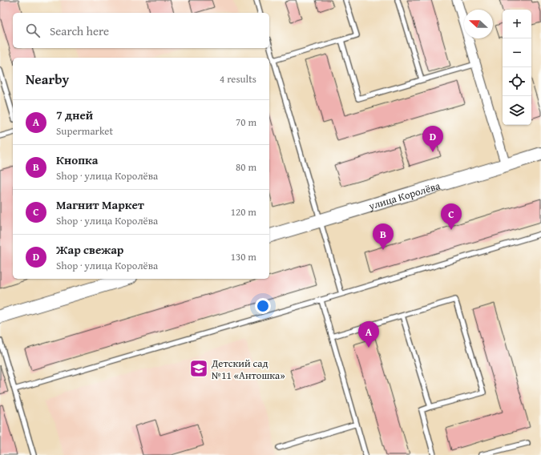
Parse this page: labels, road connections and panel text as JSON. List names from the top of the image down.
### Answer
{
  "streets": {
    "street": ["улица Королёва"]
  },
  "places": {
    "school or university": ["Детский сад №11 «Антошка»"]
  },
  "north": "left",
  "page": {
    "map_buttons": ["+", "−"],
    "search": "Search here",
    "heading": ["Nearby", "4 results"],
    "list": [
      {
        "mark": "A",
        "name": "7 дней",
        "note": "Supermarket",
        "value": "70 m"
      },
      {
        "mark": "B",
        "name": "Кнопка",
        "note": "Shop · улица Королёва",
        "value": "80 m"
      },
      {
        "mark": "C",
        "name": "Магнит Маркет",
        "note": "Shop · улица Королёва",
        "value": "120 m"
      },
      {
        "mark": "D",
        "name": "Жар свежар",
        "note": "Shop · улица Королёва",
        "value": "130 m"
      }
    ],
    "pins": [
      "D",
      "C",
      "B",
      "A"
    ]
  }
}
